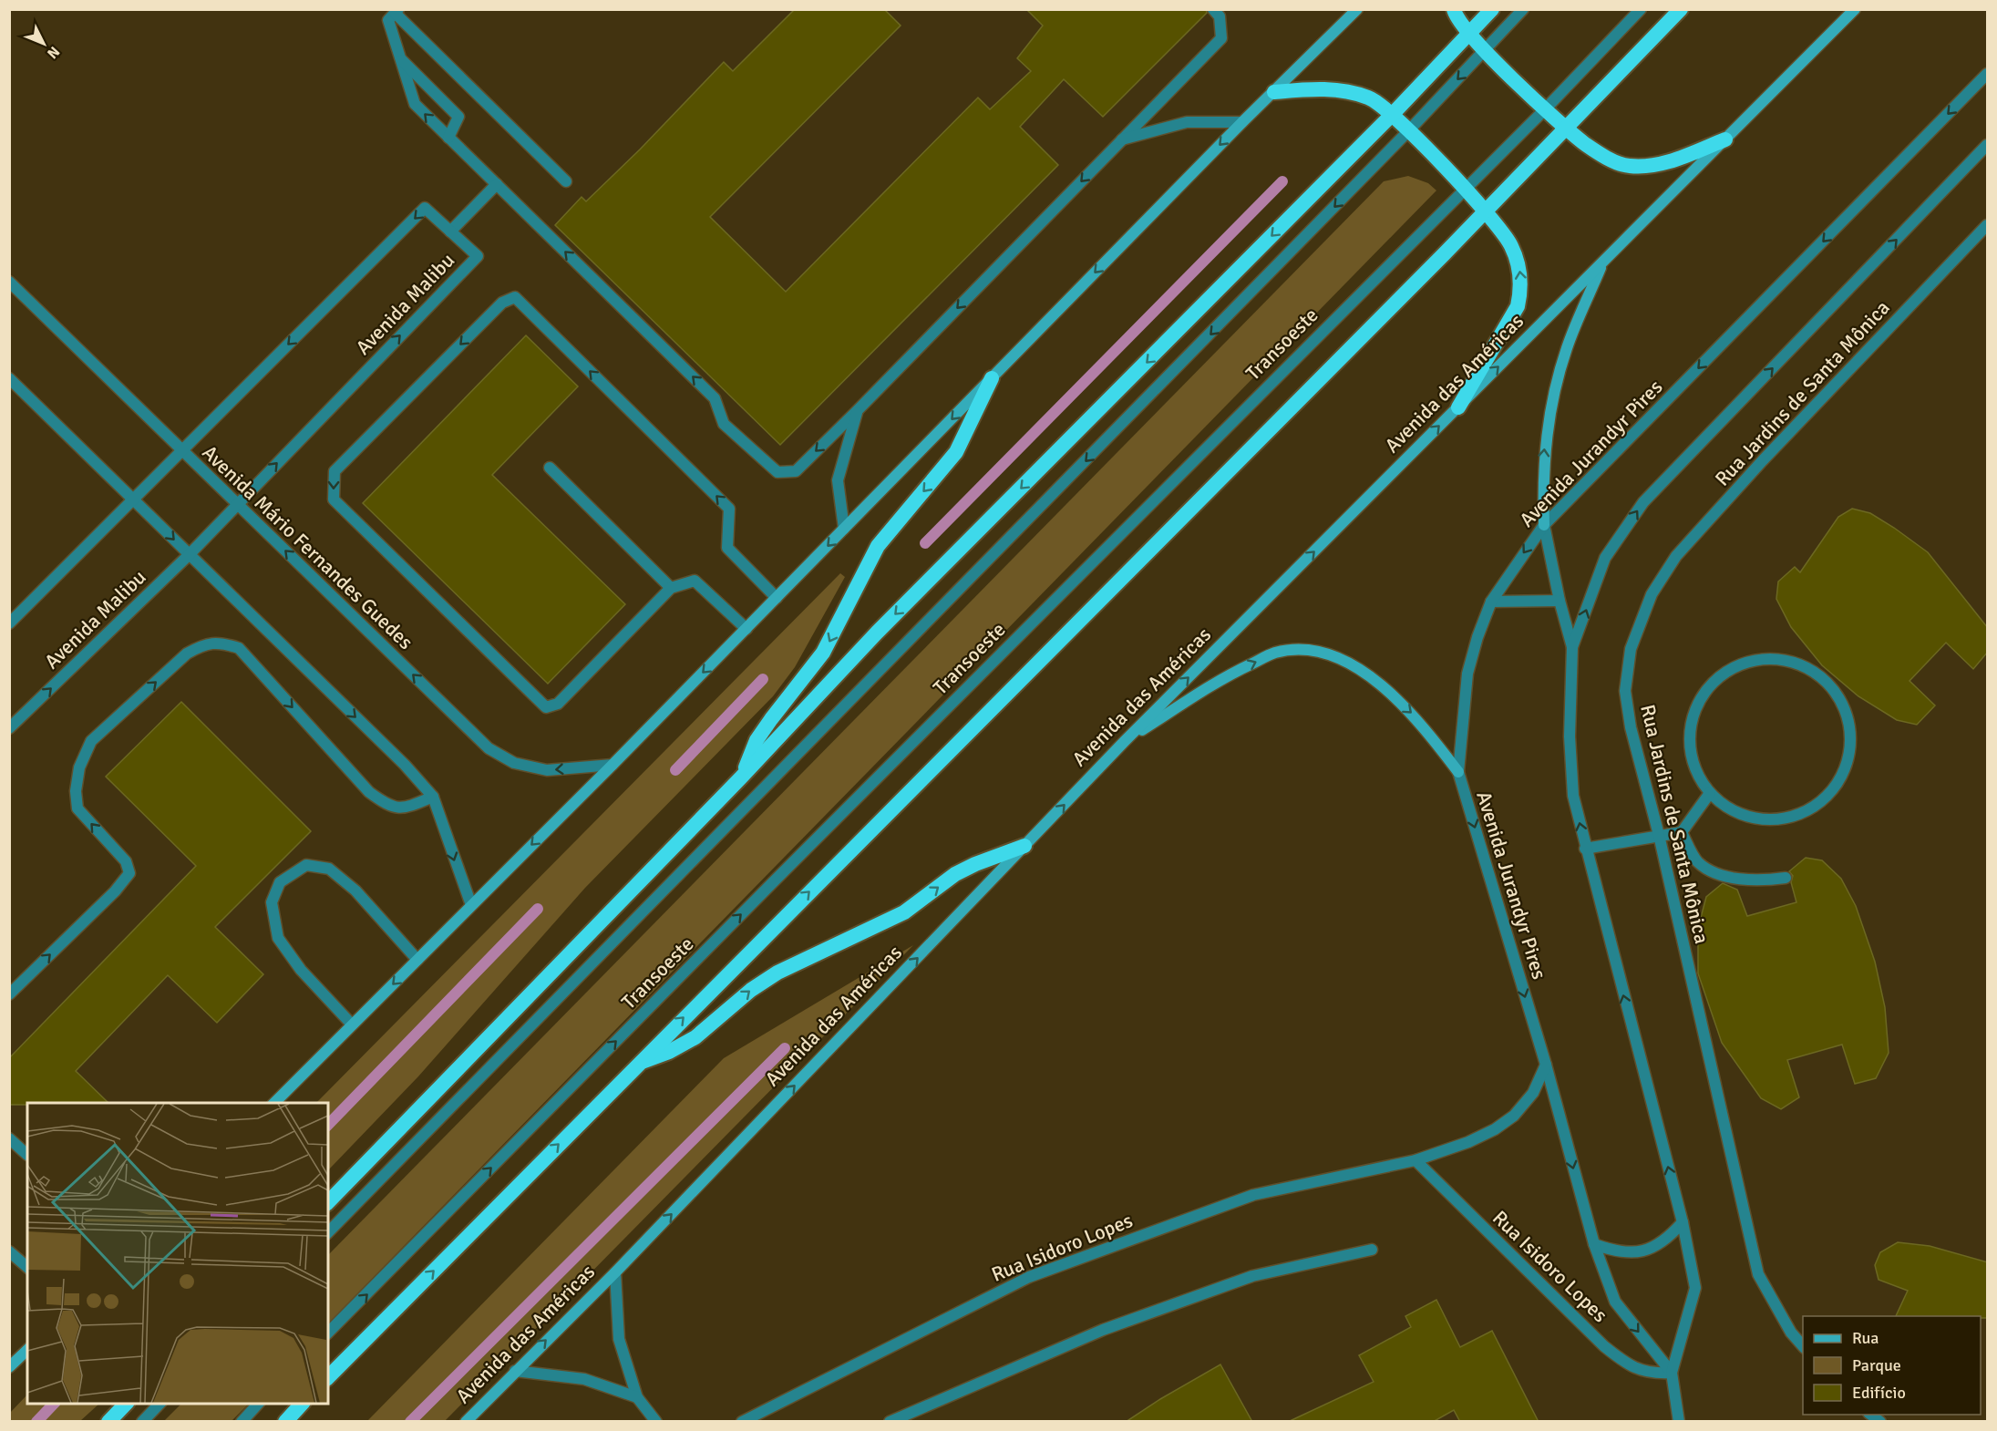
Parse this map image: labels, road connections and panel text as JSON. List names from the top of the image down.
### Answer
{
  "streets": {
    "main road": ["Avenida das Américas"],
    "street": [
      "Avenida Malibu",
      "Transoeste",
      "Rua Jardins de Santa Mônica",
      "Avenida Jurandyr Pires",
      "Avenida Mário Fernandes Guedes",
      "Rua Isidoro Lopes"
    ]
  },
  "crossings": [
    ["Avenida Malibu", "Avenida Mário Fernandes Guedes"],
    ["Avenida Jurandyr Pires", "Rua Isidoro Lopes"]
  ],
  "one_way": ["Avenida das Américas", "Avenida Jurandyr Pires"],
  "legend": ["Rua", "Parque", "Edifício"],
  "north": "bottom right"
}
